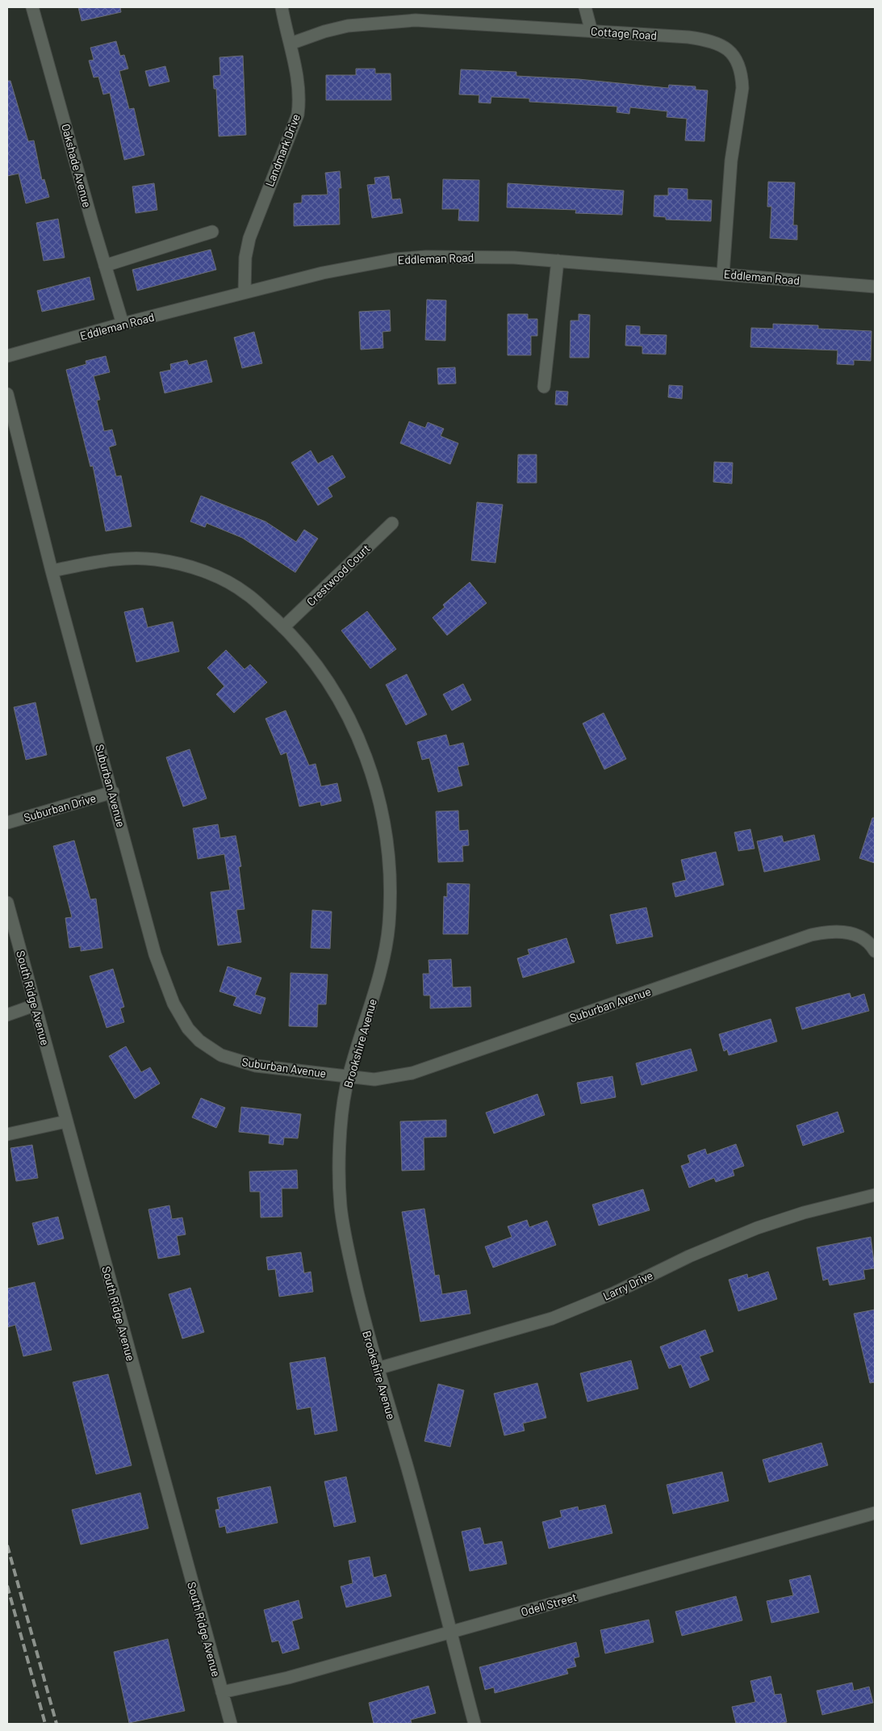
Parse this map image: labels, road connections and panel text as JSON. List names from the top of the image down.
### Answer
{
  "streets": {
    "street": [
      "Cottage Road",
      "Landmark Drive",
      "Oakshade Avenue",
      "Eddleman Road",
      "Crestwood Court",
      "Suburban Avenue",
      "Suburban Drive",
      "South Ridge Avenue",
      "Brookshire Avenue",
      "Larry Drive",
      "Odell Street"
    ]
  },
  "crossings": [
    ["Cottage Road", "Landmark Drive"],
    ["Cottage Road", "Eddleman Road"],
    ["Landmark Drive", "Eddleman Road"],
    ["Oakshade Avenue", "Eddleman Road"],
    ["Crestwood Court", "Brookshire Avenue"],
    ["Suburban Avenue", "Suburban Drive"],
    ["Suburban Avenue", "Brookshire Avenue"],
    ["South Ridge Avenue", "Odell Street"],
    ["Brookshire Avenue", "Larry Drive"],
    ["Brookshire Avenue", "Odell Street"]
  ]
}
